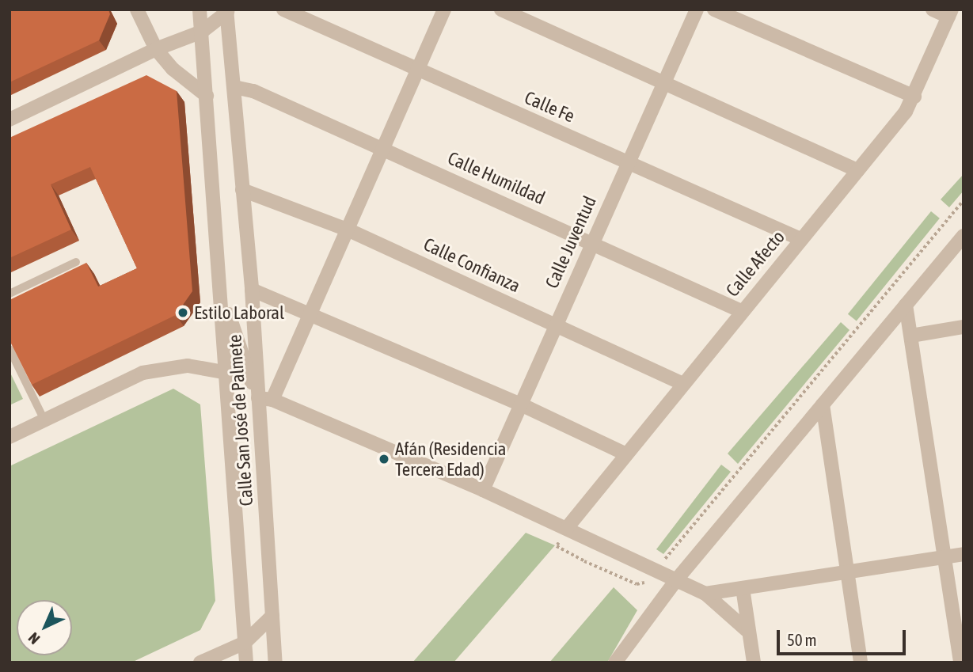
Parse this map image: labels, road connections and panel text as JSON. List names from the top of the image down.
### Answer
{
  "streets": {
    "street": [
      "Calle Fe",
      "Calle Humildad",
      "Calle Juventud",
      "Calle Afecto",
      "Calle Confianza",
      "Calle San José de Palmete"
    ]
  },
  "crossings": [
    ["Calle Fe", "Calle Juventud"],
    ["Calle Fe", "Calle Afecto"],
    ["Calle Humildad", "Calle Juventud"],
    ["Calle Humildad", "Calle Afecto"],
    ["Calle Humildad", "Calle San José de Palmete"],
    ["Calle Juventud", "Calle Confianza"],
    ["Calle Afecto", "Calle Confianza"],
    ["Calle Confianza", "Calle San José de Palmete"]
  ],
  "places": ["Estilo Laboral", "Afán (Residencia Tercera Edad)"],
  "scale_bar": "50 m",
  "north": "bottom left"
}
